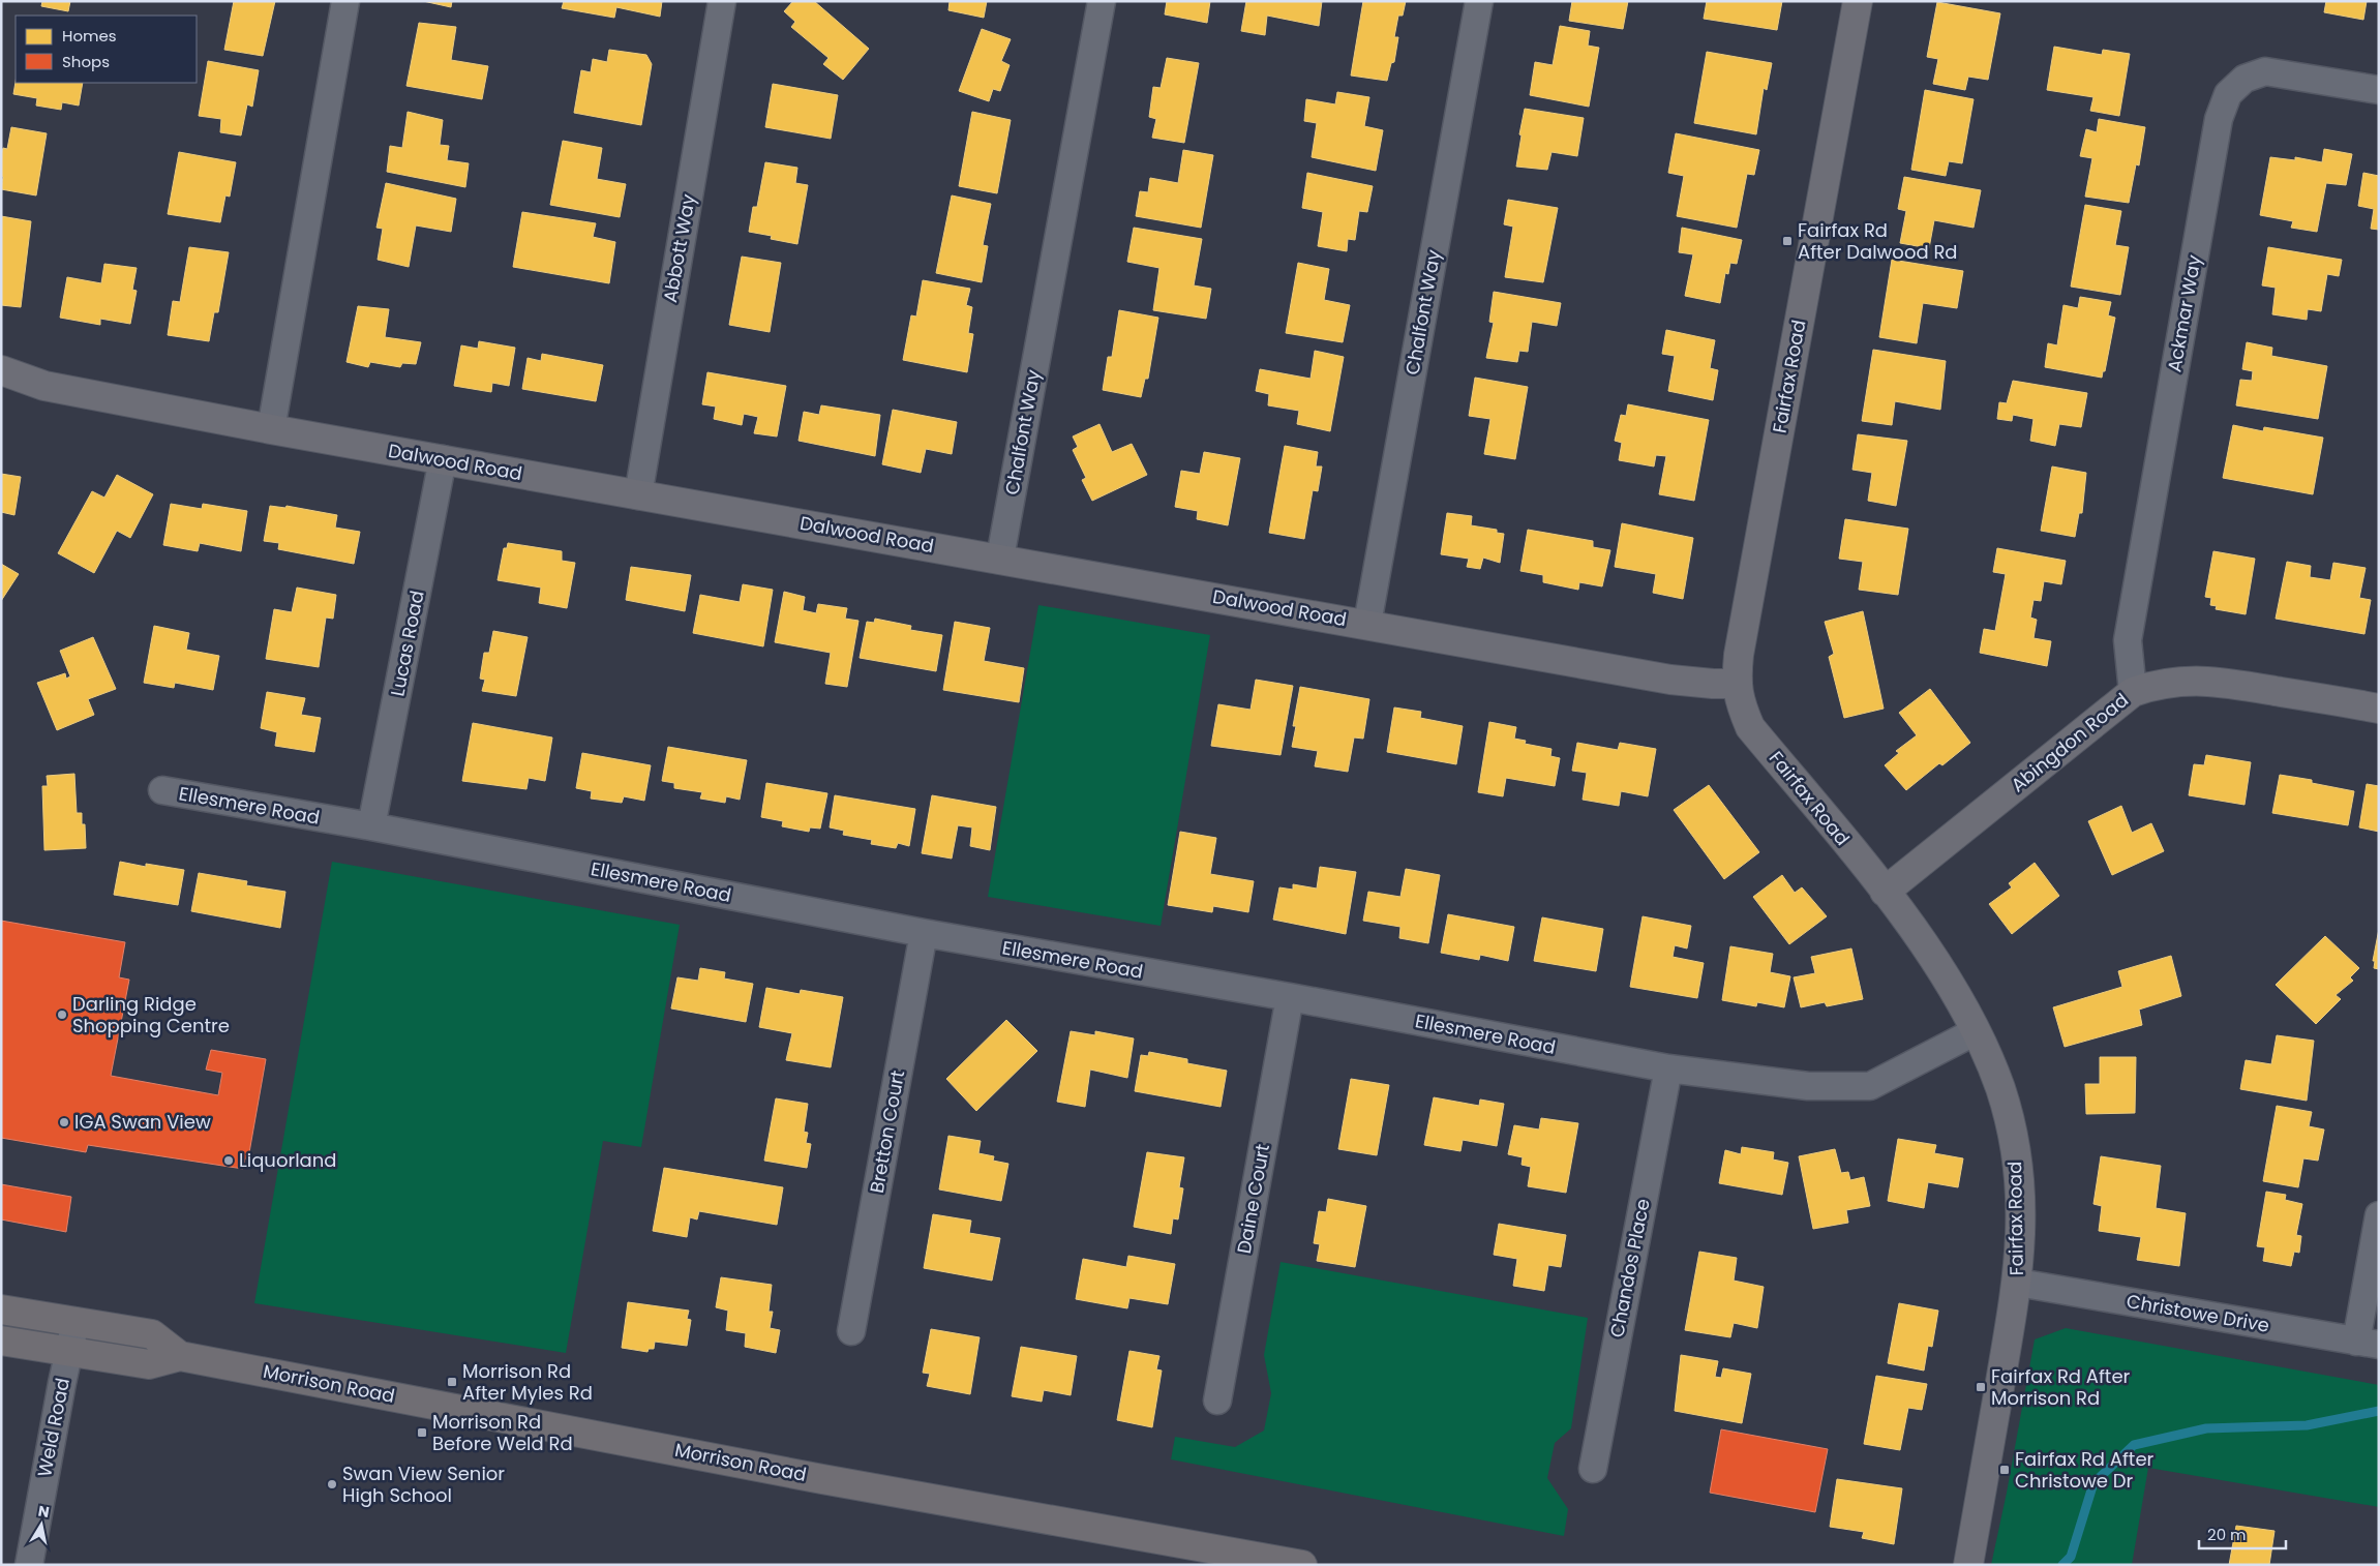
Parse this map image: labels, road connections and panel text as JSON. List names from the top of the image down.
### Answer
{
  "streets": {
    "main road": ["Morrison Road"],
    "street": [
      "Abbott Way",
      "Chalfont Way",
      "Ackmar Way",
      "Fairfax Road",
      "Dalwood Road",
      "Lucas Road",
      "Abingdon Road",
      "Ellesmere Road",
      "Bretton Court",
      "Daine Court",
      "Chandos Place",
      "Christowe Drive",
      "Weld Road"
    ]
  },
  "crossings": [
    ["Abbott Way", "Dalwood Road"],
    ["Chalfont Way", "Dalwood Road"],
    ["Ackmar Way", "Abingdon Road"],
    ["Fairfax Road", "Dalwood Road"],
    ["Fairfax Road", "Abingdon Road"],
    ["Fairfax Road", "Ellesmere Road"],
    ["Fairfax Road", "Christowe Drive"],
    ["Dalwood Road", "Lucas Road"],
    ["Lucas Road", "Ellesmere Road"],
    ["Ellesmere Road", "Bretton Court"],
    ["Ellesmere Road", "Daine Court"],
    ["Ellesmere Road", "Chandos Place"],
    ["Morrison Road", "Weld Road"]
  ],
  "places": {
    "transit": [
      "Fairfax Rd After Dalwood Rd",
      "Morrison Rd After Myles Rd",
      "Fairfax Rd After Morrison Rd",
      "Morrison Rd Before Weld Rd",
      "Fairfax Rd After Christowe Dr"
    ],
    "other": [
      "Darling Ridge Shopping Centre",
      "IGA Swan View",
      "Liquorland",
      "Swan View Senior High School"
    ]
  },
  "legend": ["Homes", "Shops"],
  "scale_bar": "20 m",
  "north": "top"
}
